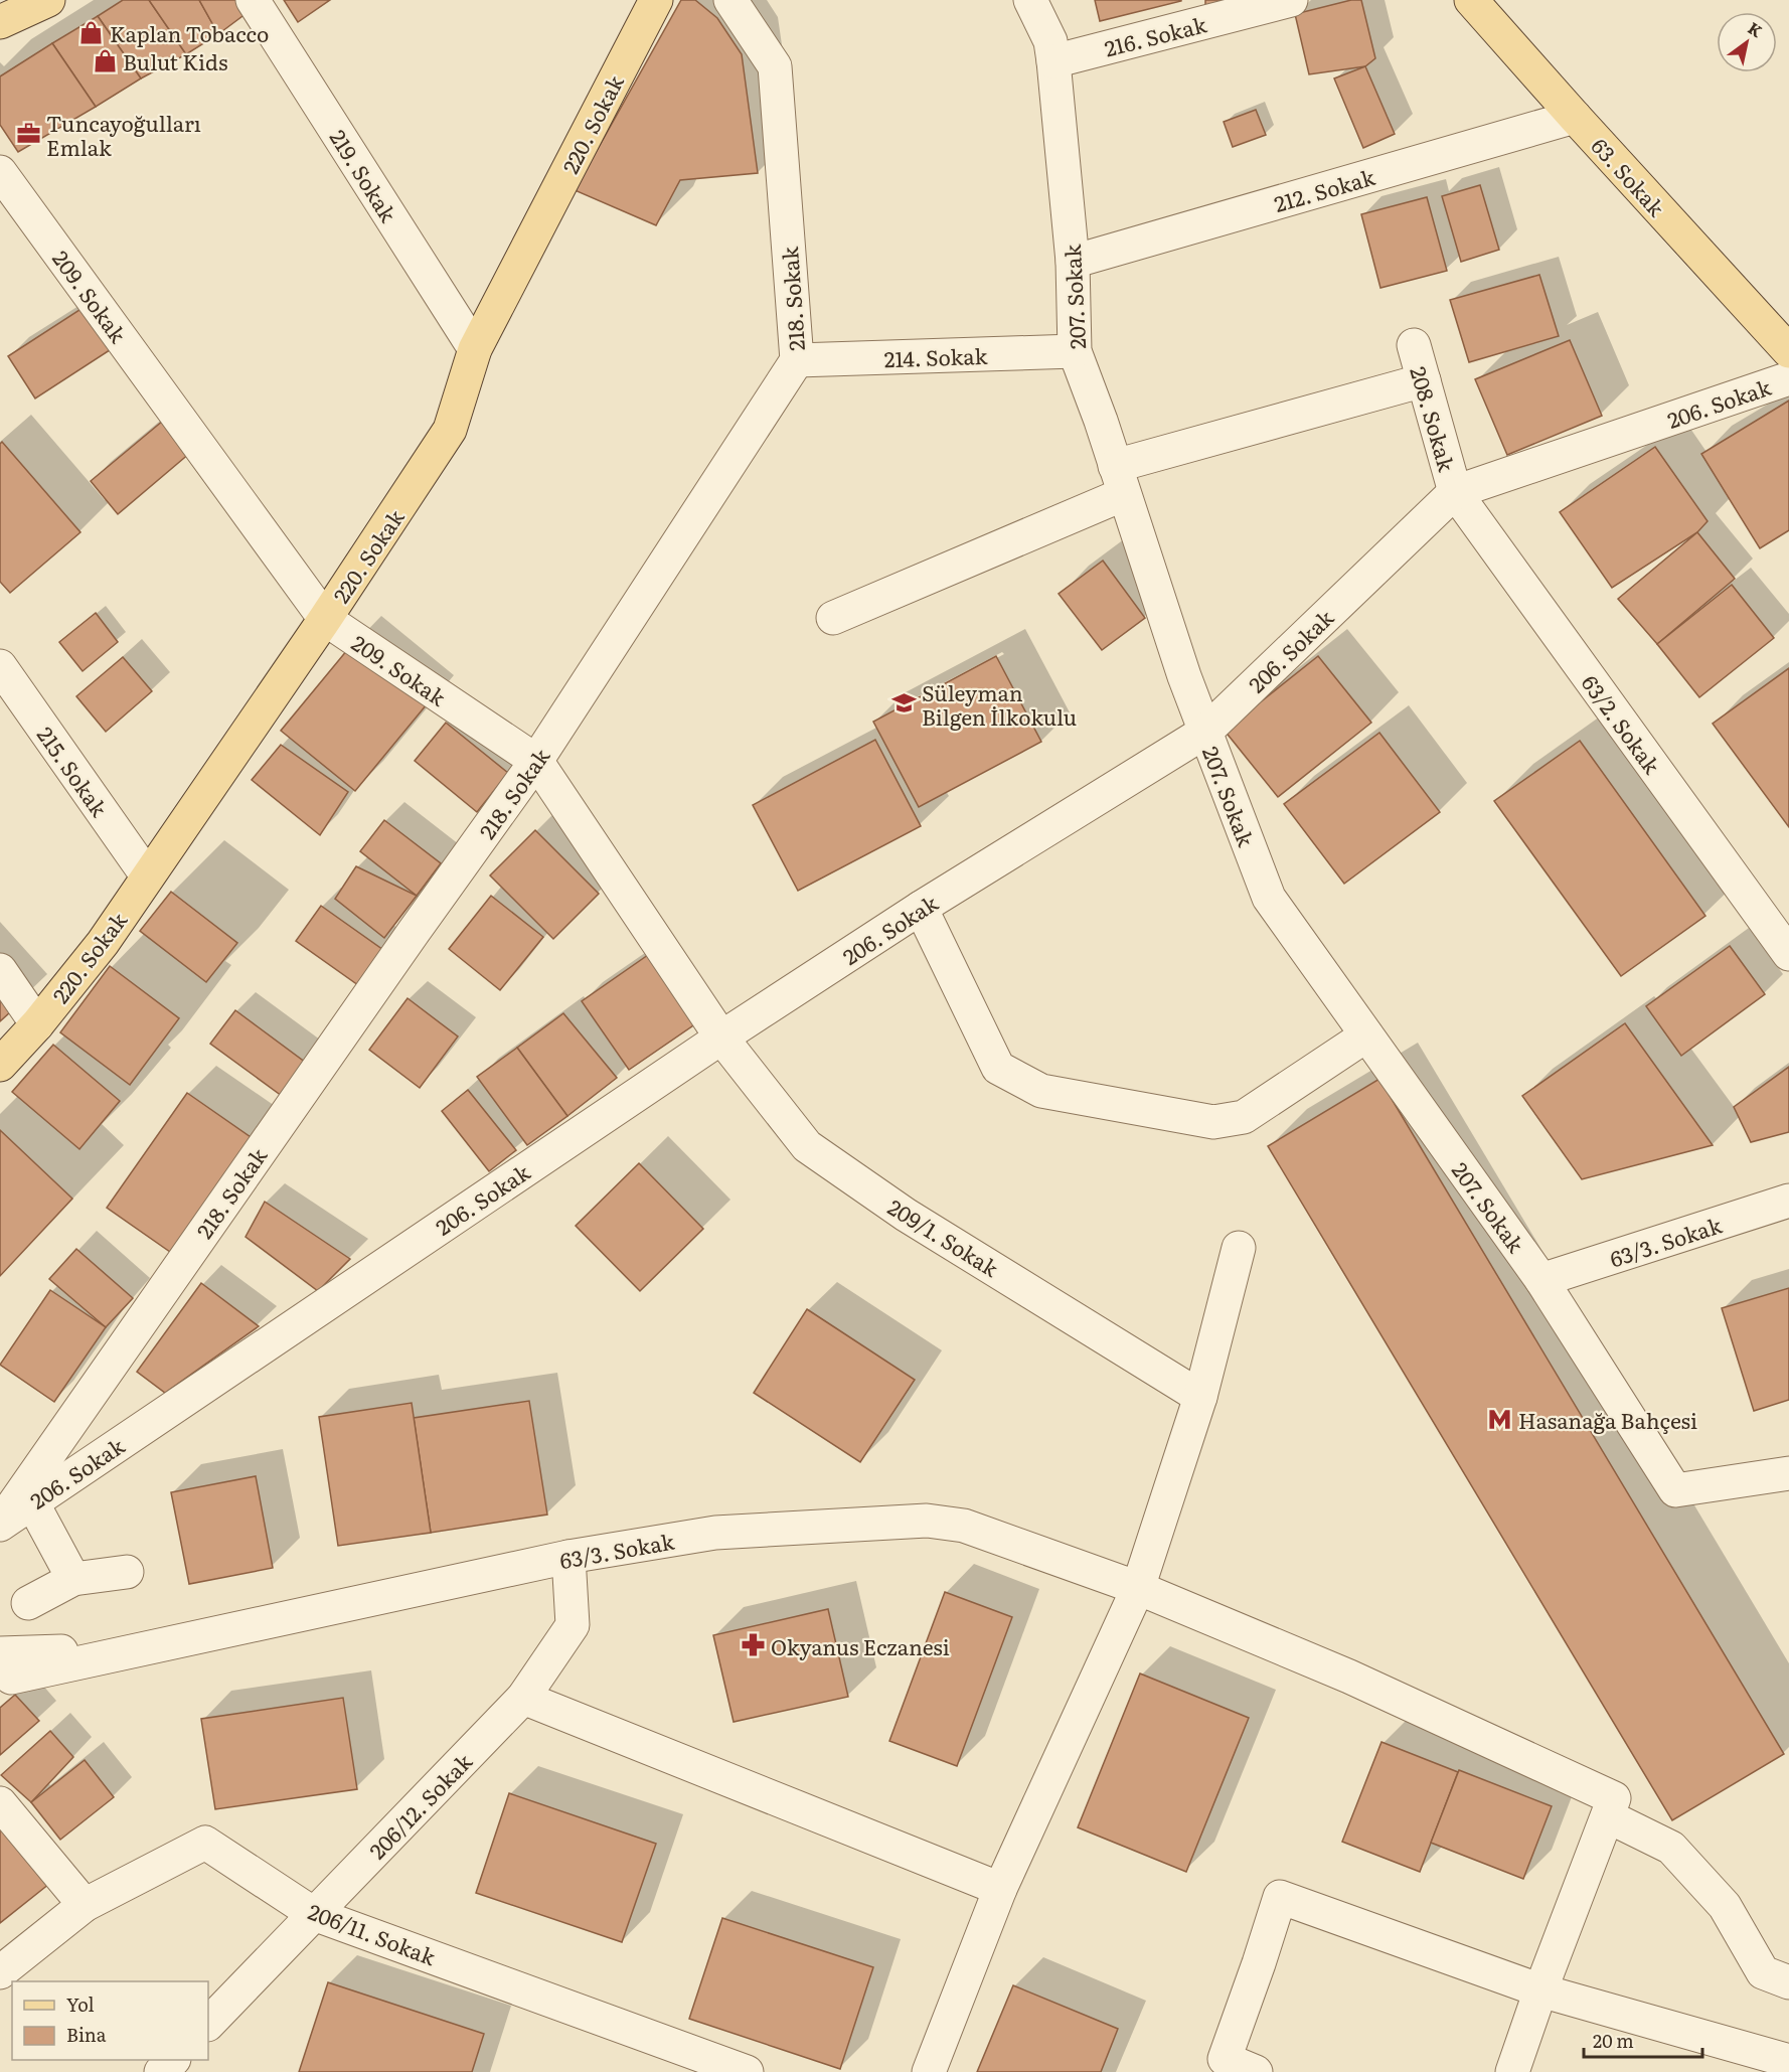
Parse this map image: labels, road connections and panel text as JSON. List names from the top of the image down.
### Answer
{
  "streets": {
    "main road": ["220. Sokak", "63. Sokak"],
    "street": [
      "216. Sokak",
      "219. Sokak",
      "212. Sokak",
      "209. Sokak",
      "207. Sokak",
      "218. Sokak",
      "214. Sokak",
      "206. Sokak",
      "208. Sokak",
      "63/2. Sokak",
      "215. Sokak",
      "209/1. Sokak",
      "63/3. Sokak",
      "206/12. Sokak",
      "206/11. Sokak"
    ]
  },
  "crossings": [
    ["216. Sokak", "207. Sokak"],
    ["220. Sokak", "219. Sokak"],
    ["220. Sokak", "209. Sokak"],
    ["220. Sokak", "215. Sokak"],
    ["63. Sokak", "212. Sokak"],
    ["212. Sokak", "207. Sokak"],
    ["209. Sokak", "218. Sokak"],
    ["209. Sokak", "206. Sokak"],
    ["209. Sokak", "209/1. Sokak"],
    ["207. Sokak", "214. Sokak"],
    ["207. Sokak", "206. Sokak"],
    ["207. Sokak", "63/3. Sokak"],
    ["218. Sokak", "214. Sokak"],
    ["218. Sokak", "206. Sokak"],
    ["206. Sokak", "208. Sokak"],
    ["206. Sokak", "63/2. Sokak"],
    ["206. Sokak", "209/1. Sokak"],
    ["208. Sokak", "63/2. Sokak"],
    ["63/3. Sokak", "206/12. Sokak"],
    ["206/12. Sokak", "206/11. Sokak"]
  ],
  "places": {
    "shop": ["Kaplan Tobacco", "Bulut Kids"],
    "office": ["Tuncayoğulları Emlak"],
    "school or university": ["Süleyman Bilgen İlkokulu"],
    "metro station": ["Hasanağa Bahçesi"],
    "pharmacy": ["Okyanus Eczanesi"]
  },
  "legend": ["Yol", "Bina"],
  "scale_bar": "20 m",
  "north": "top right"
}
